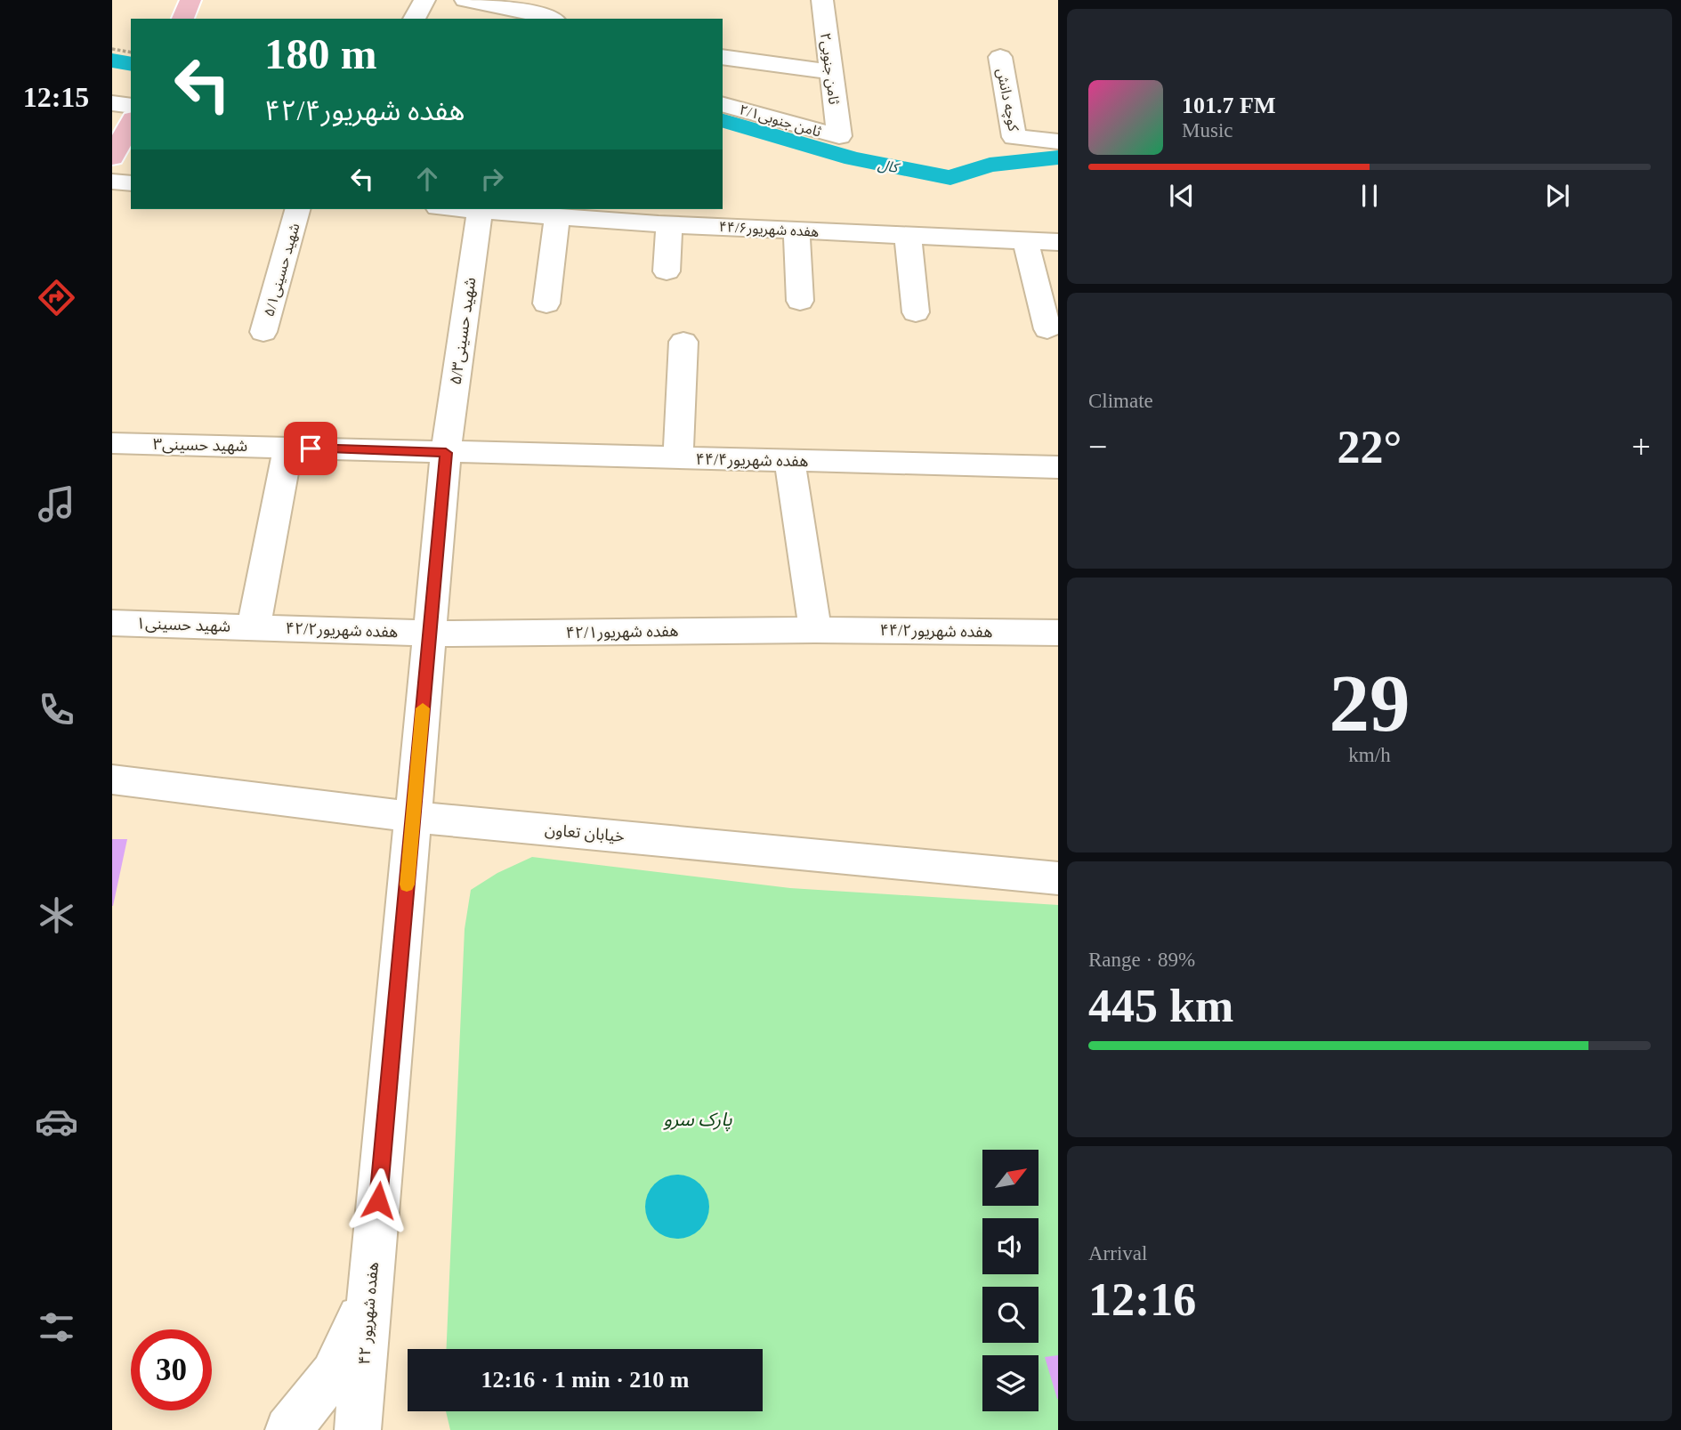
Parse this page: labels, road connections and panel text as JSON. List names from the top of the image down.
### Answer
{
  "streets": {
    "street": [
      "ثامن جنوبی۲",
      "کوچه دانش",
      "ثامن جنوبی۲/۱",
      "هفده شهریور۴۴/۶",
      "شهید حسینی۵/۱",
      "شهید حسینی۵/۳",
      "شهید حسینی۳",
      "هفده شهریور۴۴/۴",
      "شهید حسینی۱",
      "هفده شهریور۴۲/۲",
      "هفده شهریور۴۴/۲",
      "هفده شهریور۴۲/۱",
      "خیابان تعاون",
      "هفده شهریور ۴۲"
    ]
  },
  "crossings": [
    ["ثامن جنوبی۲", "ثامن جنوبی۲/۱"],
    ["شهید حسینی۵/۳", "شهید حسینی۳"],
    ["شهید حسینی۵/۳", "هفده شهریور۴۴/۴"],
    ["شهید حسینی۵/۳", "هفده شهریور ۴۲"],
    ["شهید حسینی۳", "هفده شهریور۴۴/۴"],
    ["شهید حسینی۳", "هفده شهریور ۴۲"],
    ["هفده شهریور۴۴/۴", "هفده شهریور ۴۲"],
    ["شهید حسینی۱", "هفده شهریور۴۲/۲"],
    ["هفده شهریور۴۲/۲", "هفده شهریور۴۲/۱"],
    ["هفده شهریور۴۲/۲", "هفده شهریور ۴۲"],
    ["هفده شهریور۴۴/۲", "هفده شهریور۴۲/۱"],
    ["هفده شهریور۴۲/۱", "هفده شهریور ۴۲"],
    ["خیابان تعاون", "هفده شهریور ۴۲"]
  ],
  "water": ["کال"],
  "parks": ["پارک سرو"],
  "north": "top right",
  "page": {
    "tabs": "12:15",
    "turn": ["180 m", "هفده شهریور۴۲/۴"],
    "song": ["101.7 FM", "Music"],
    "tile": [
      "Climate",
      ["29", "km/h"],
      ["Range · 89%", "445 km"],
      ["Arrival", "12:16"]
    ],
    "heat": ["−", "22°", "+"],
    "limit": "30",
    "trip": "12:16 · 1 min · 210 m"
  }
}
